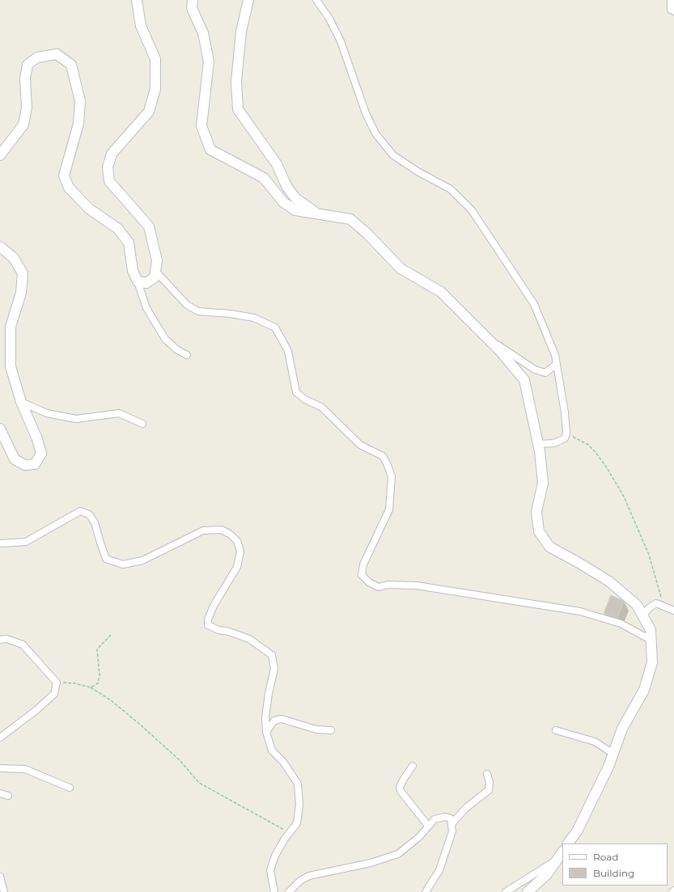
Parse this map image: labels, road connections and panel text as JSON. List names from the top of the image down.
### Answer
{
  "legend": ["Road", "Building"]
}
